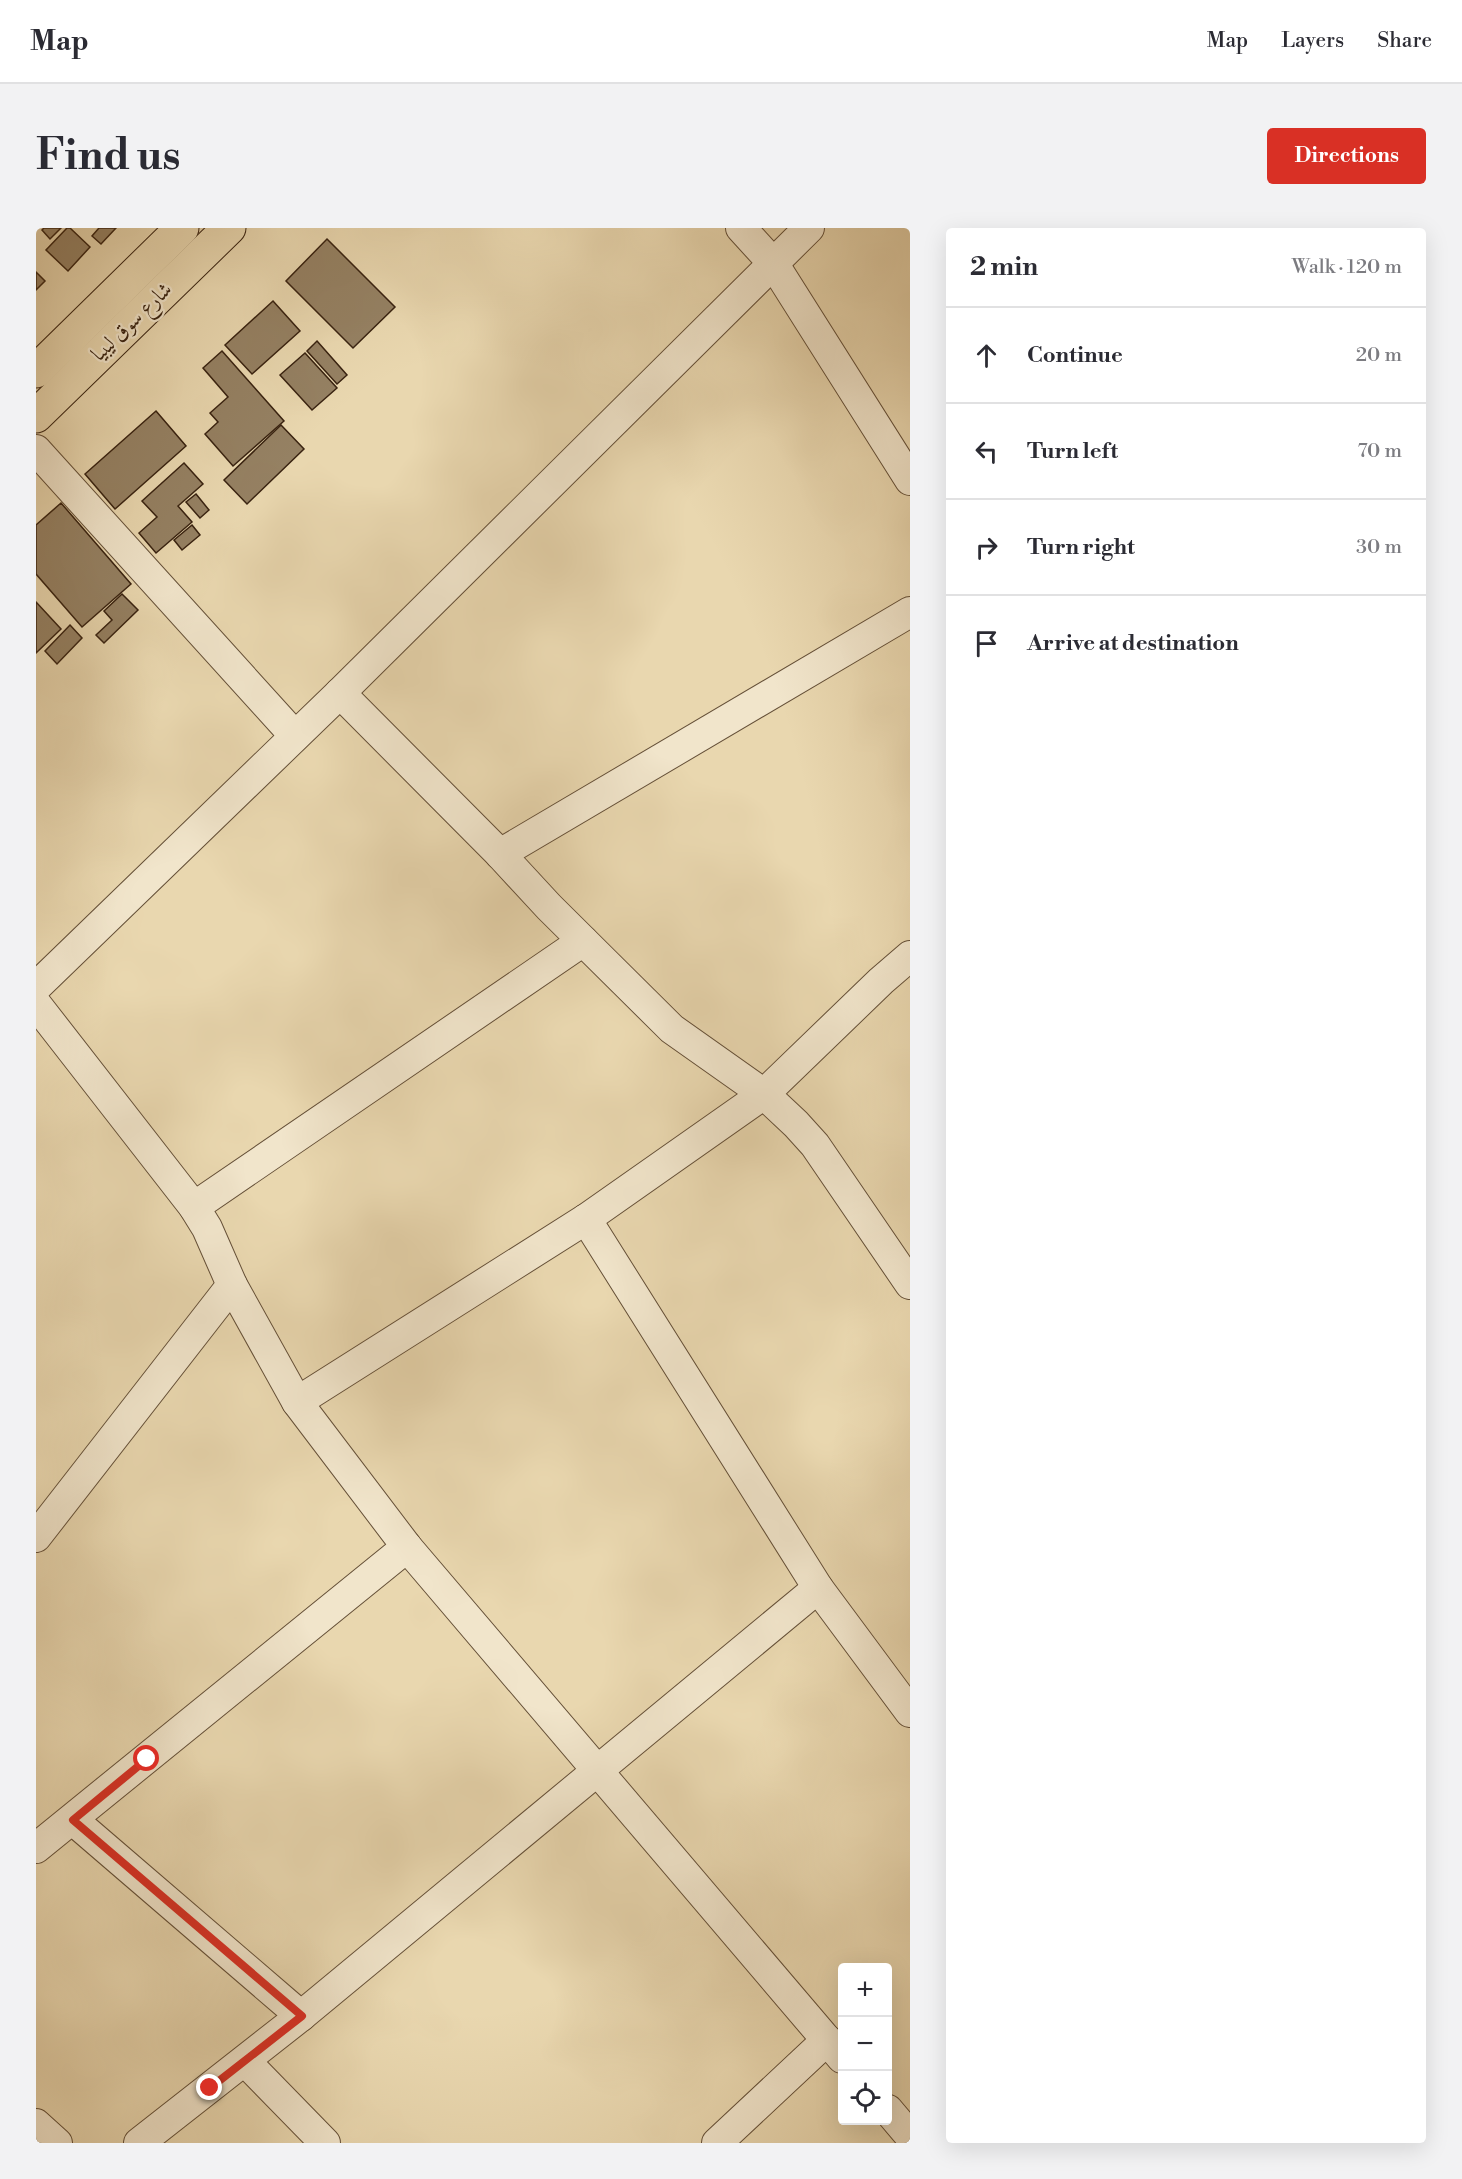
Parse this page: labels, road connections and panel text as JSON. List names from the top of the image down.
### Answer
{
  "streets": {
    "main road": ["شارع سوق ليبيا"]
  },
  "page": {
    "header": "Map",
    "nav": ["Map", "Layers", "Share"],
    "buttons": "Directions",
    "title": "Find us",
    "heading": ["2 min", "Walk · 120 m"],
    "list": [
      ["Continue", "20 m"],
      ["Turn left", "70 m"],
      ["Turn right", "30 m"],
      "Arrive at destination"
    ],
    "map_buttons": ["+", "−"]
  }
}
